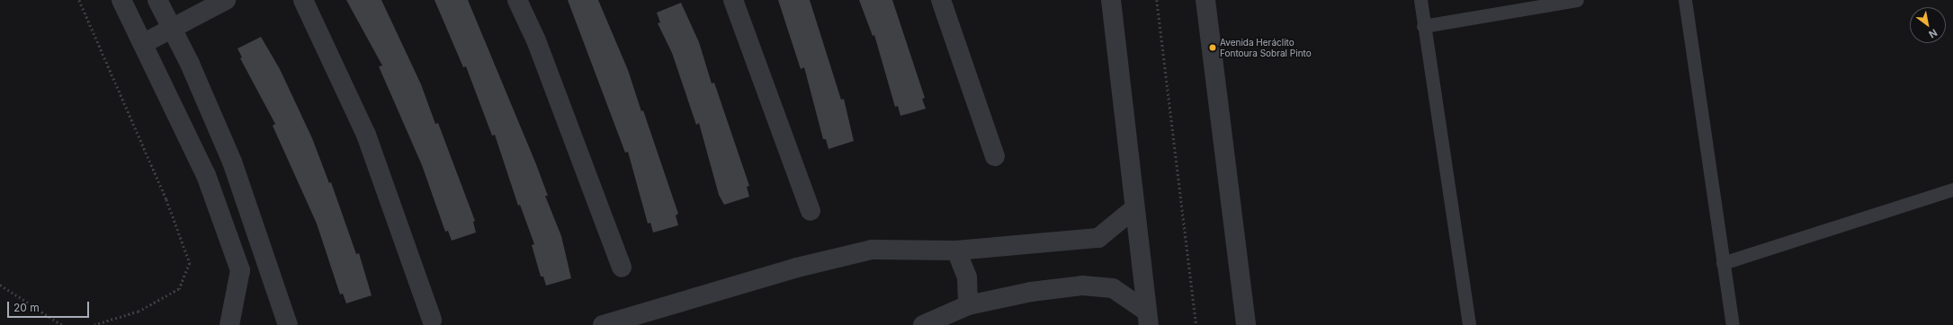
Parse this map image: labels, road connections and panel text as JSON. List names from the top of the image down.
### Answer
{
  "places": ["Avenida Heráclito Fontoura Sobral Pinto"],
  "scale_bar": "20 m",
  "north": "bottom right"
}
